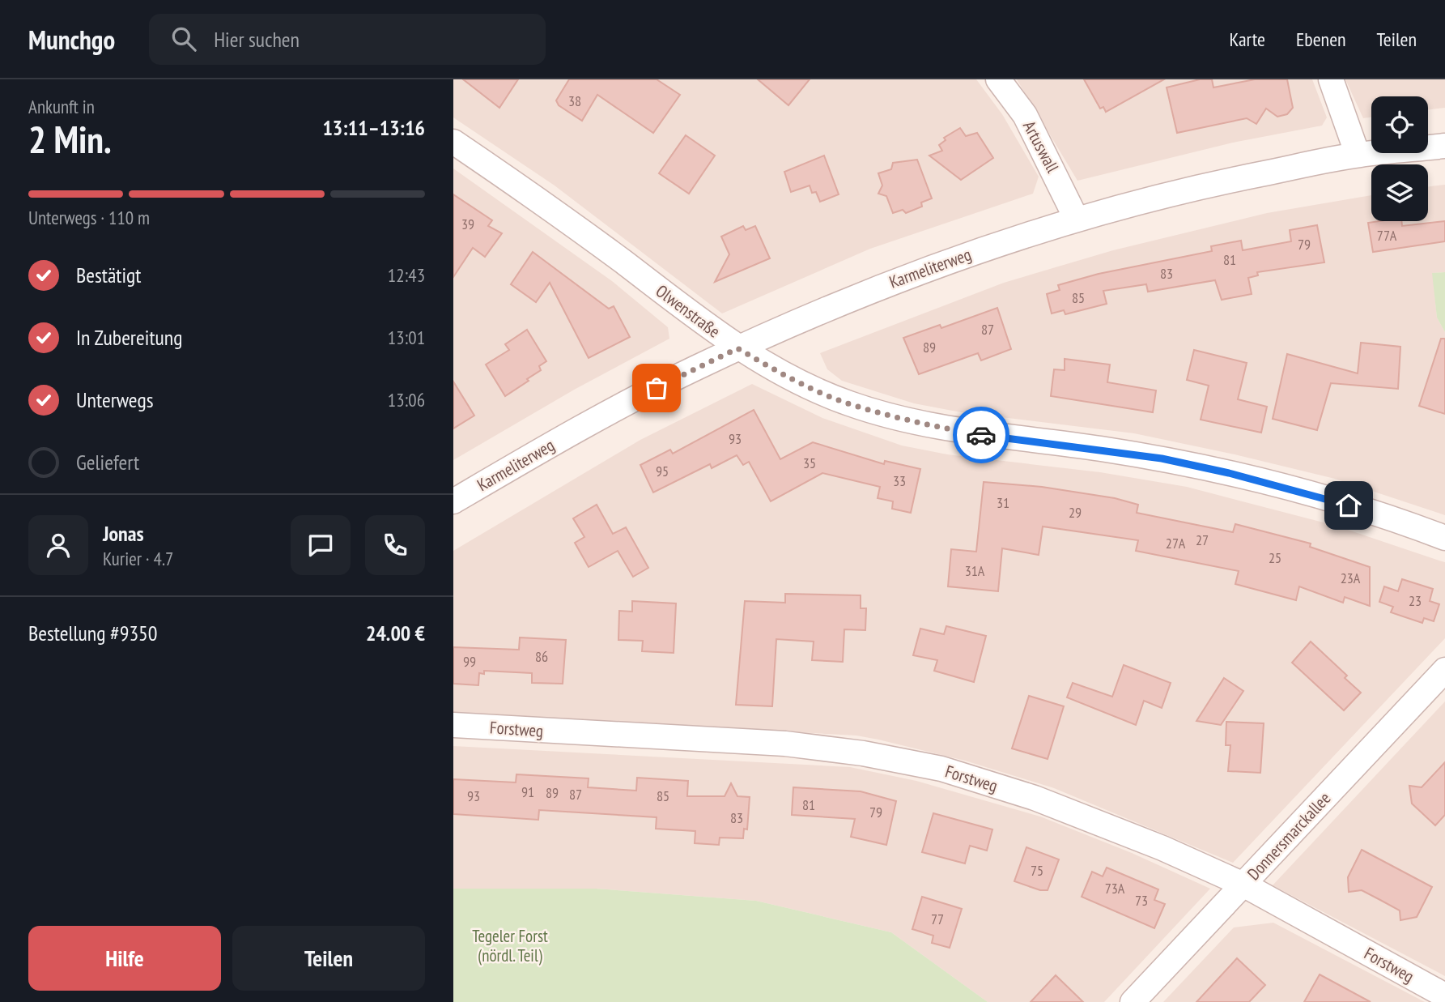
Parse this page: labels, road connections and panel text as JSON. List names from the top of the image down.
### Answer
{
  "streets": {
    "street": [
      "Artuswall",
      "Karmeliterweg",
      "Olwenstraße",
      "Forstweg",
      "Donnersmarckallee"
    ]
  },
  "crossings": [
    ["Artuswall", "Karmeliterweg"],
    ["Karmeliterweg", "Olwenstraße"],
    ["Forstweg", "Donnersmarckallee"]
  ],
  "parks": ["Tegeler Forst (nördl. Teil)"],
  "house_numbers": [
    "38",
    "39",
    "77A",
    "79",
    "81",
    "83",
    "85",
    "87",
    "89",
    "93",
    "35",
    "95",
    "33",
    "31",
    "29",
    "27",
    "27A",
    "25",
    "31A",
    "23A",
    "23",
    "86",
    "99",
    "91",
    "89",
    "87",
    "93",
    "85",
    "81",
    "79",
    "83",
    "75",
    "73A",
    "73",
    "77"
  ],
  "page": {
    "header": "Munchgo",
    "search": "Hier suchen",
    "nav": ["Karte", "Ebenen", "Teilen"],
    "heading": ["2 Min.", "Ankunft in", "13:11–13:16"],
    "panel": [
      "Jonas",
      "Kurier · 4.7",
      "Bestellung #9350",
      "24.00 €"
    ],
    "bar": "Unterwegs · 110 m",
    "list": [
      ["Bestätigt", "12:43"],
      ["In Zubereitung", "13:01"],
      ["Unterwegs", "13:06"],
      "Geliefert"
    ],
    "buttons": ["Hilfe", "Teilen"]
  }
}
